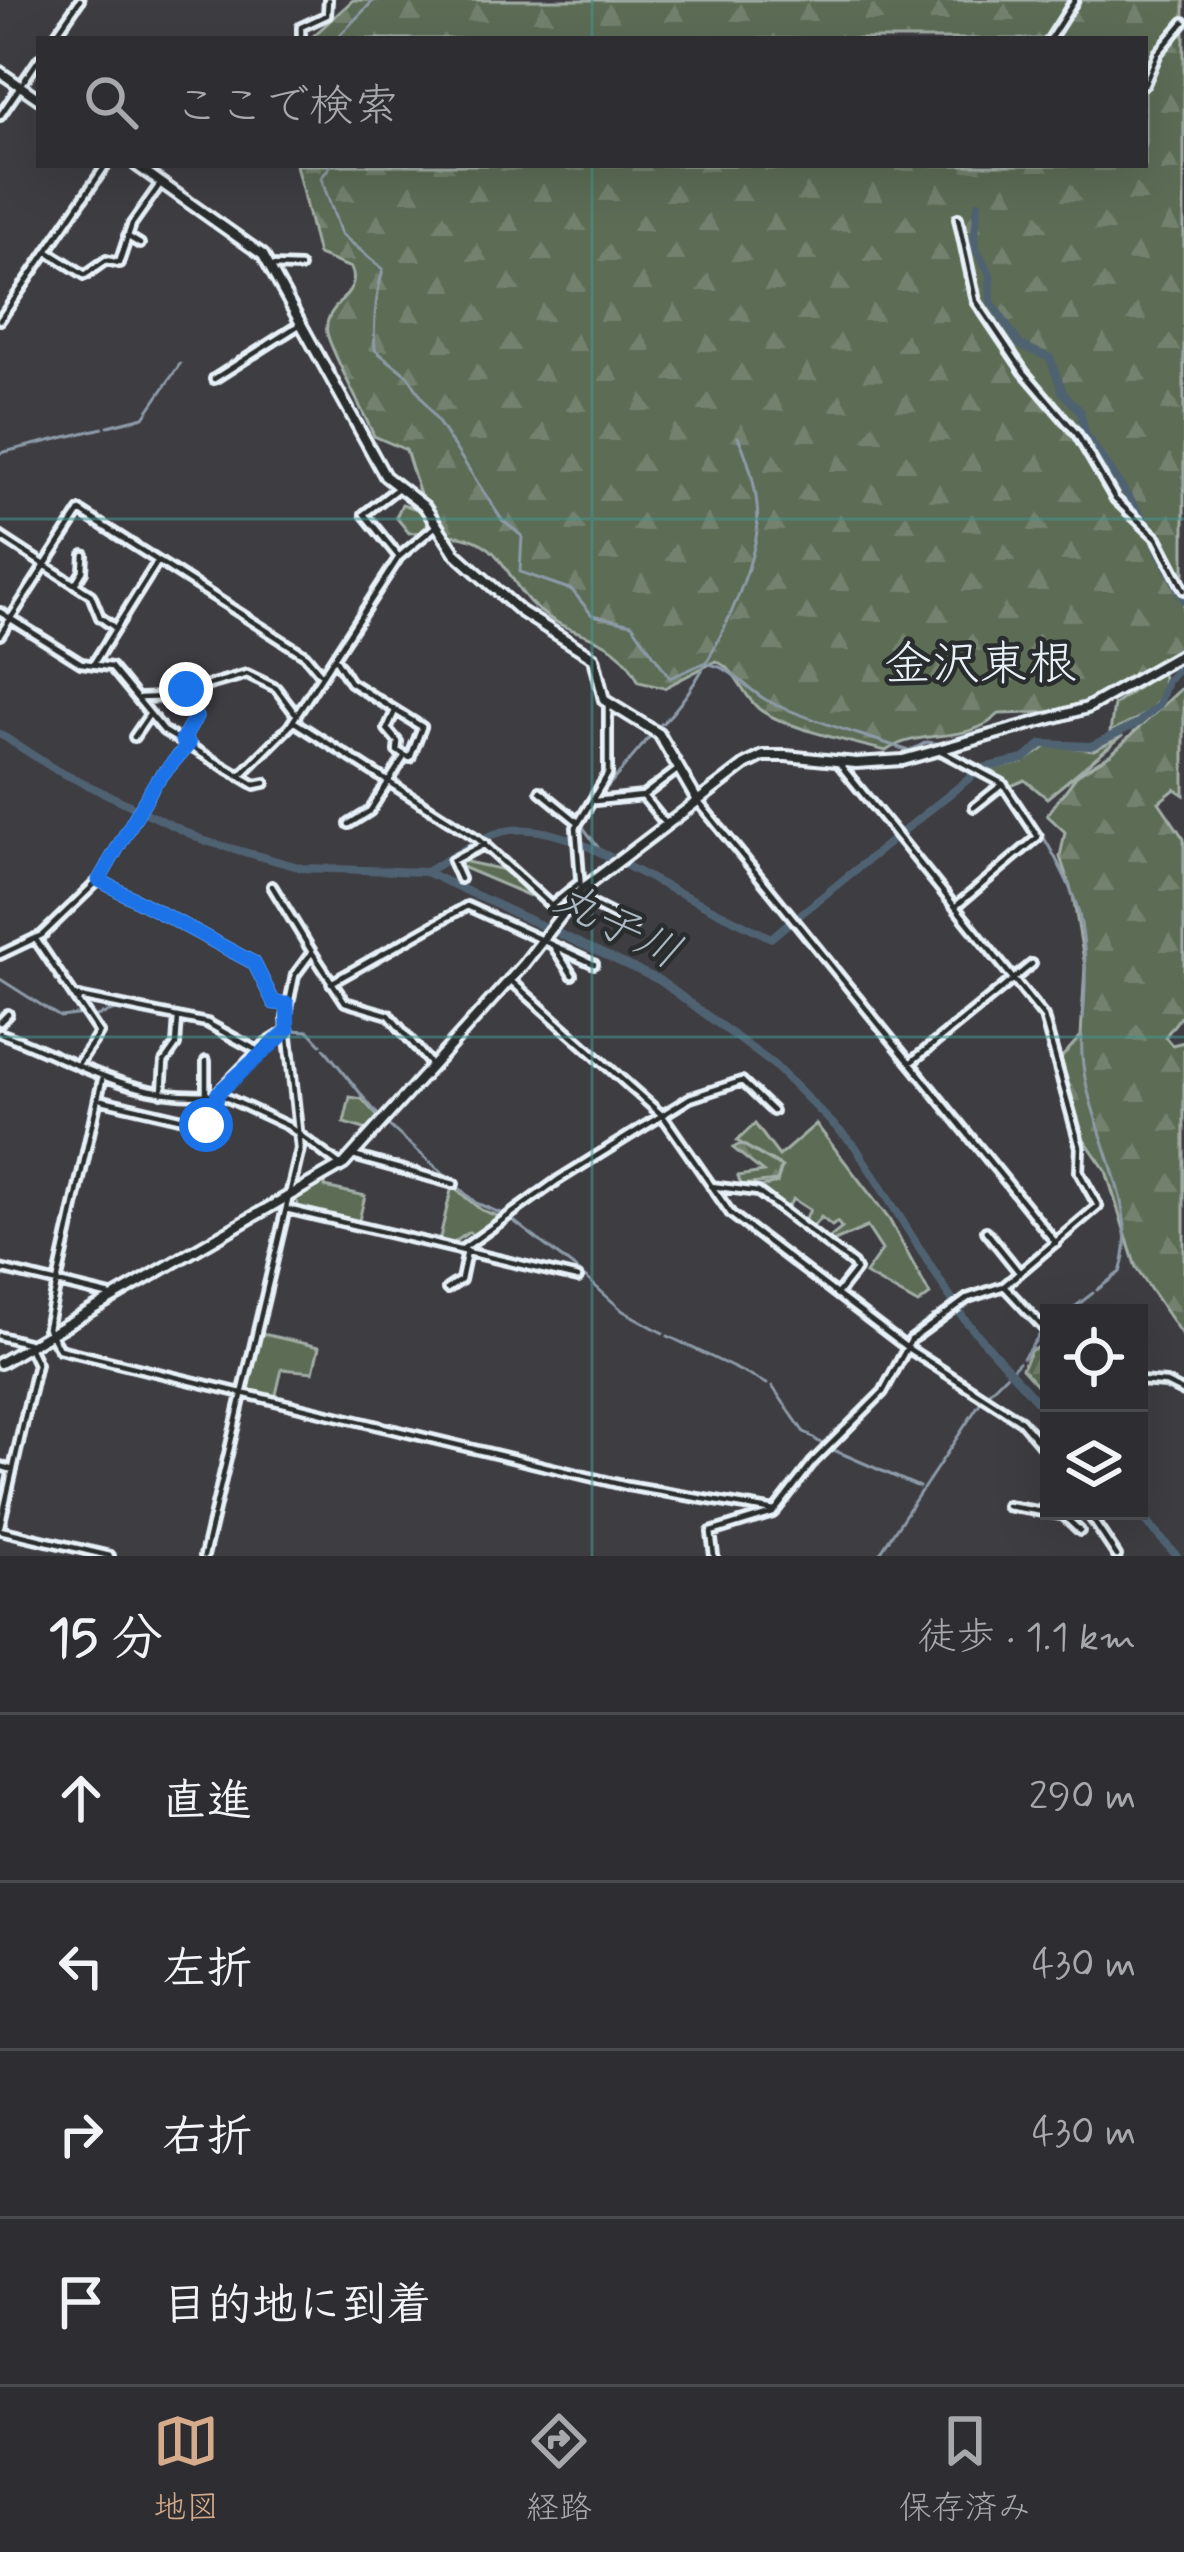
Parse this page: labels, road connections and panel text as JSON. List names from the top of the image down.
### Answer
{
  "districts": ["金沢東根"],
  "water": ["丸子川"],
  "page": {
    "search": "ここで検索",
    "heading": ["15 分", "徒歩 · 1.1 km"],
    "list": [
      ["直進", "290 m"],
      ["左折", "430 m"],
      ["右折", "430 m"],
      "目的地に到着"
    ],
    "nav": ["地図", "経路", "保存済み"]
  }
}
